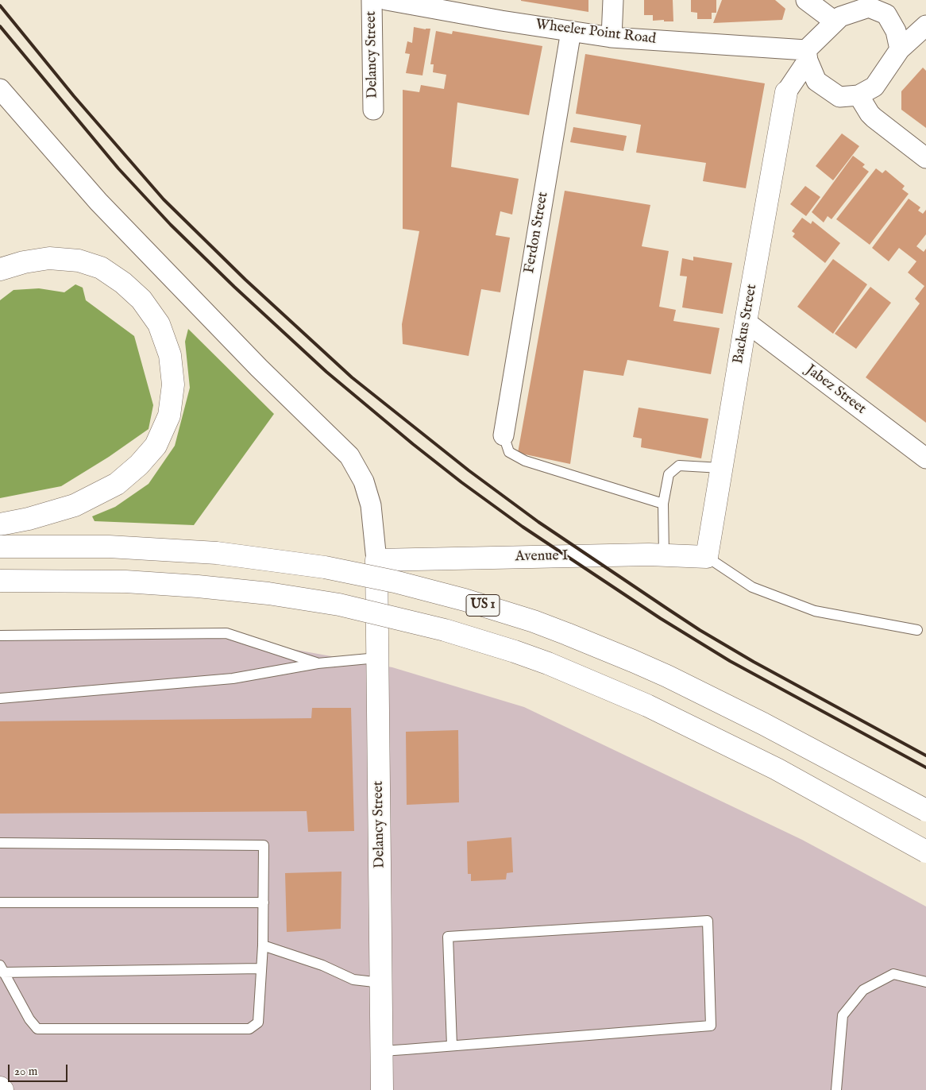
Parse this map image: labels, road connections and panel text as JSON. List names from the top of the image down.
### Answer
{
  "streets": {
    "main road": [
      "Delancy Street",
      "Backus Street",
      "Avenue I",
      "US 1"
    ],
    "street": ["Wheeler Point Road", "Ferdon Street", "Jabez Street"]
  },
  "crossings": [
    ["Wheeler Point Road", "Ferdon Street"],
    ["Delancy Street", "Avenue I"],
    ["Backus Street", "Jabez Street"],
    ["Backus Street", "Avenue I"]
  ],
  "scale_bar": "20 m"
}
